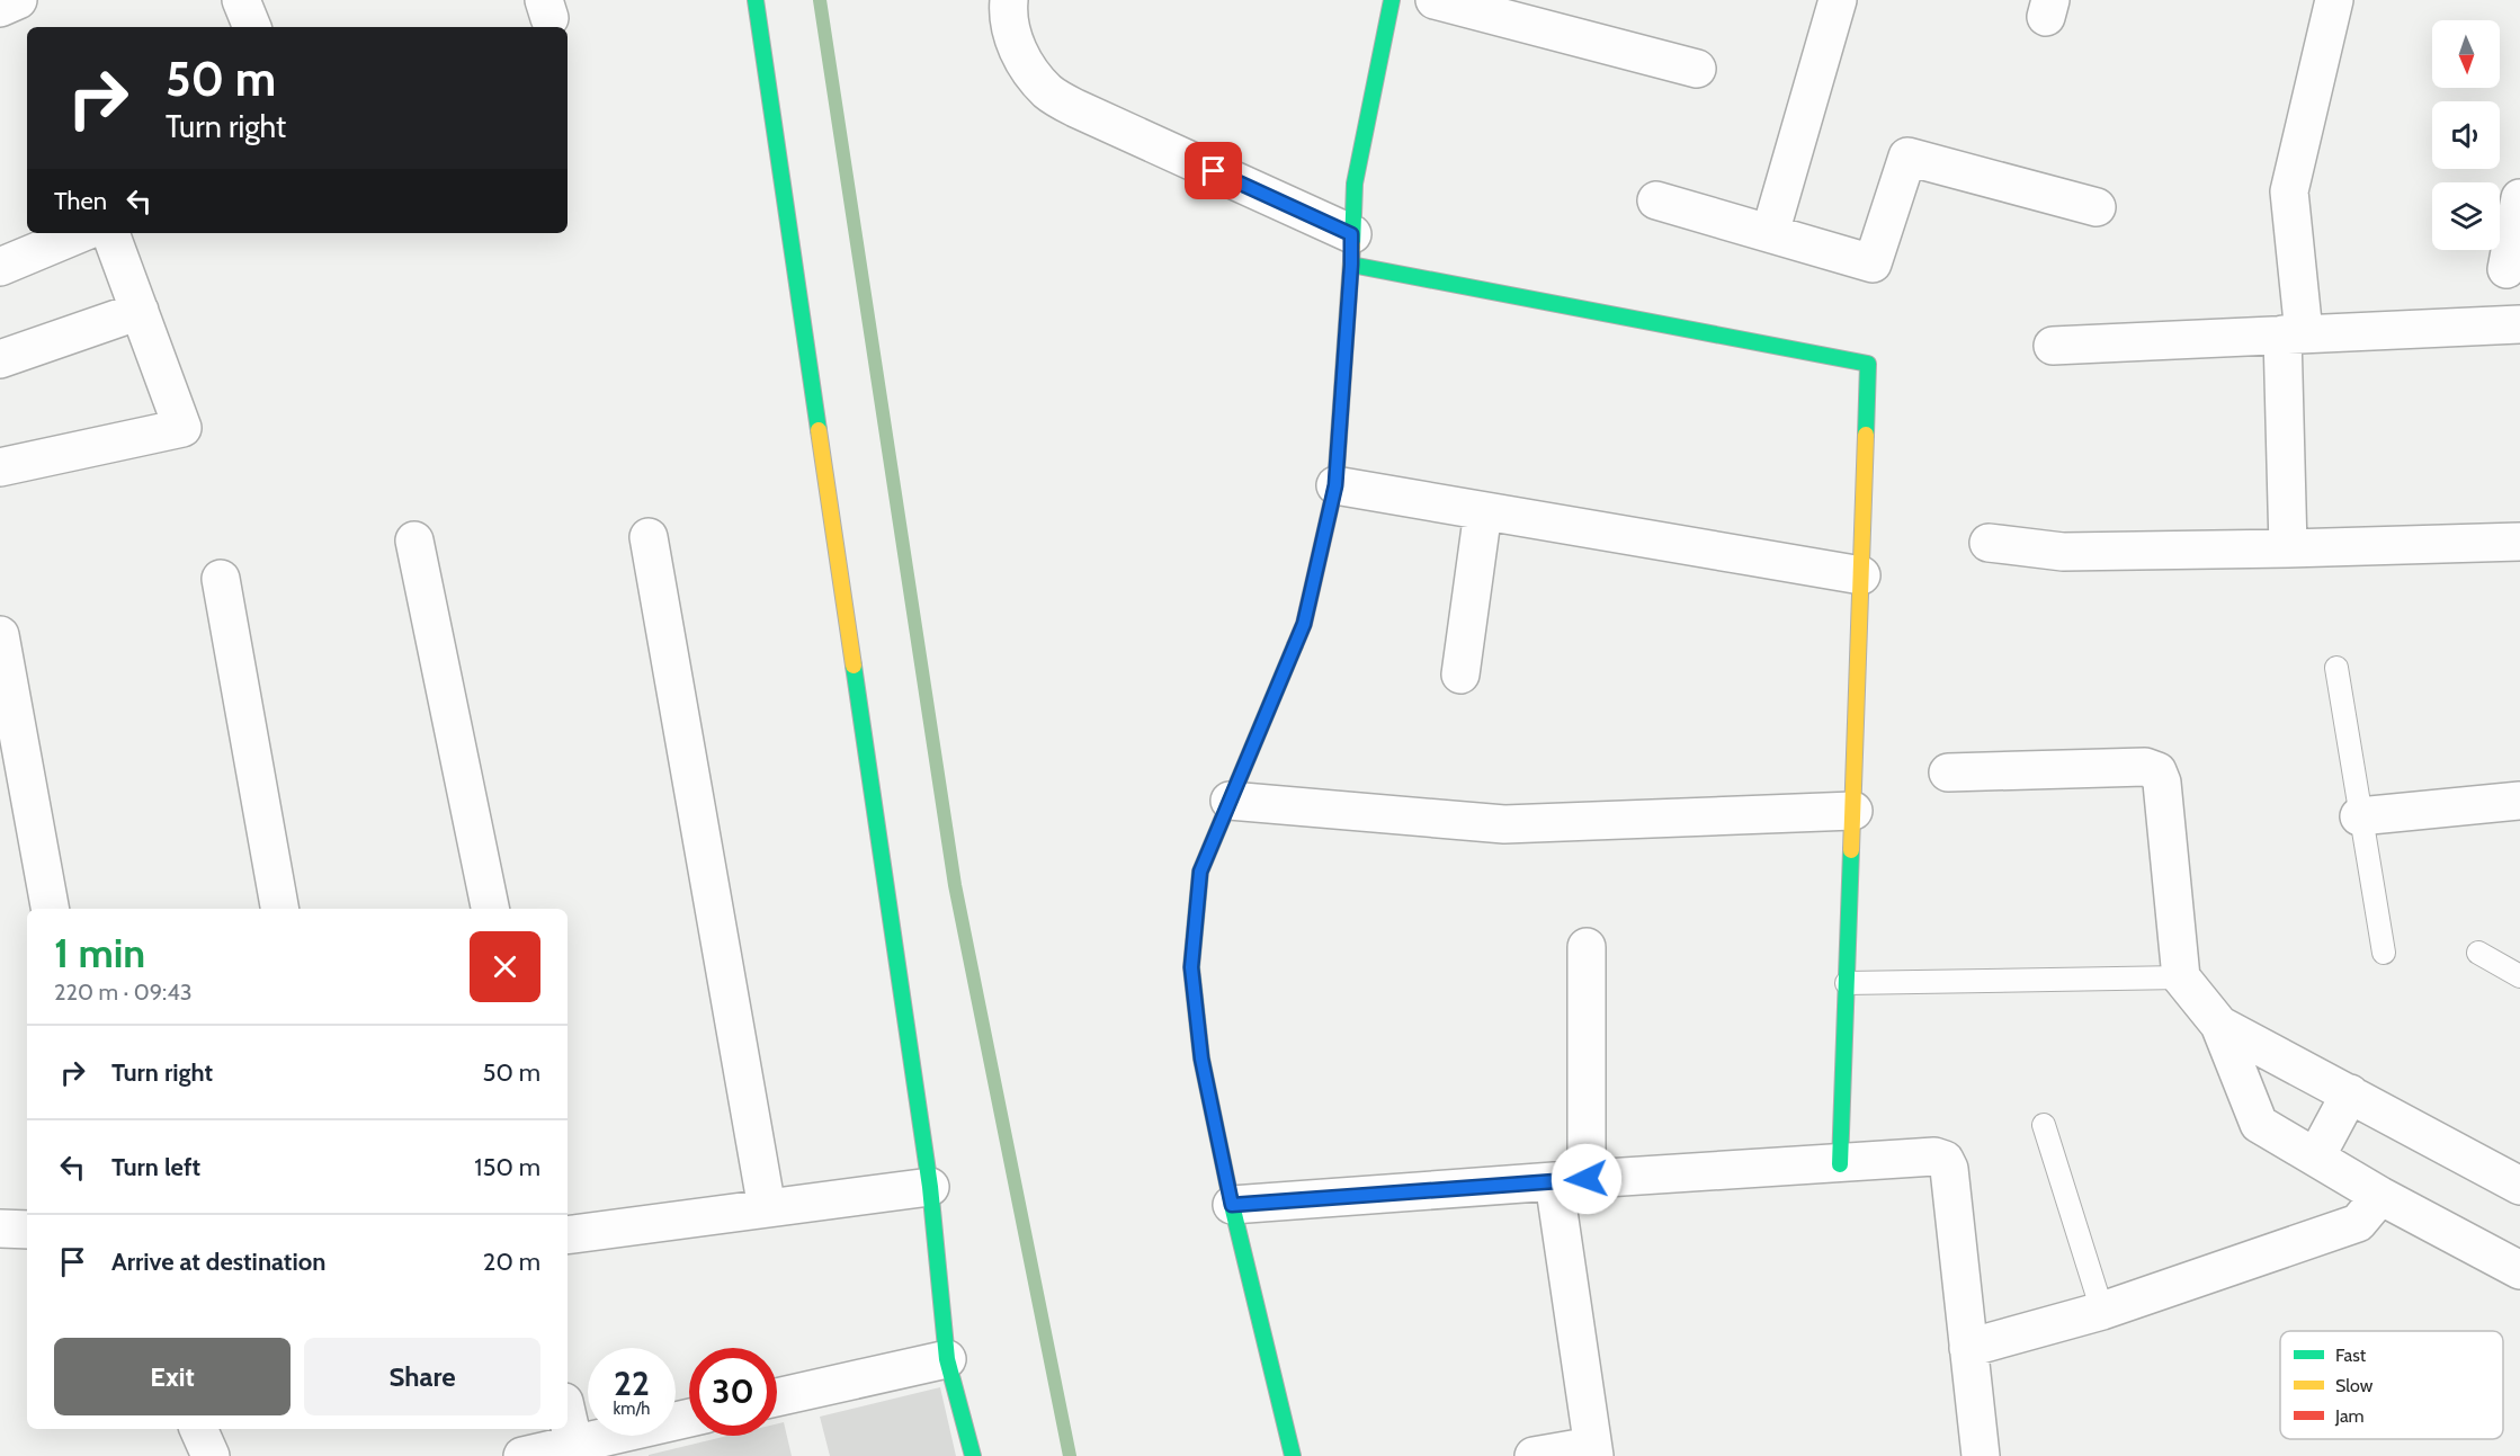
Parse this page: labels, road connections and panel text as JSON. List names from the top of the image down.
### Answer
{
  "legend": ["Fast", "Slow", "Jam"],
  "north": "bottom",
  "page": {
    "turn": ["50 m", "Turn right"],
    "then": "Then",
    "heading": ["1 min", "220 m · 09:43"],
    "list": [
      {
        "name": "Turn right",
        "value": "50 m"
      },
      {
        "name": "Turn left",
        "value": "150 m"
      },
      {
        "name": "Arrive at destination",
        "value": "20 m"
      }
    ],
    "buttons": ["Exit", "Share"],
    "speed": "22 km/h",
    "limit": "30"
  }
}
